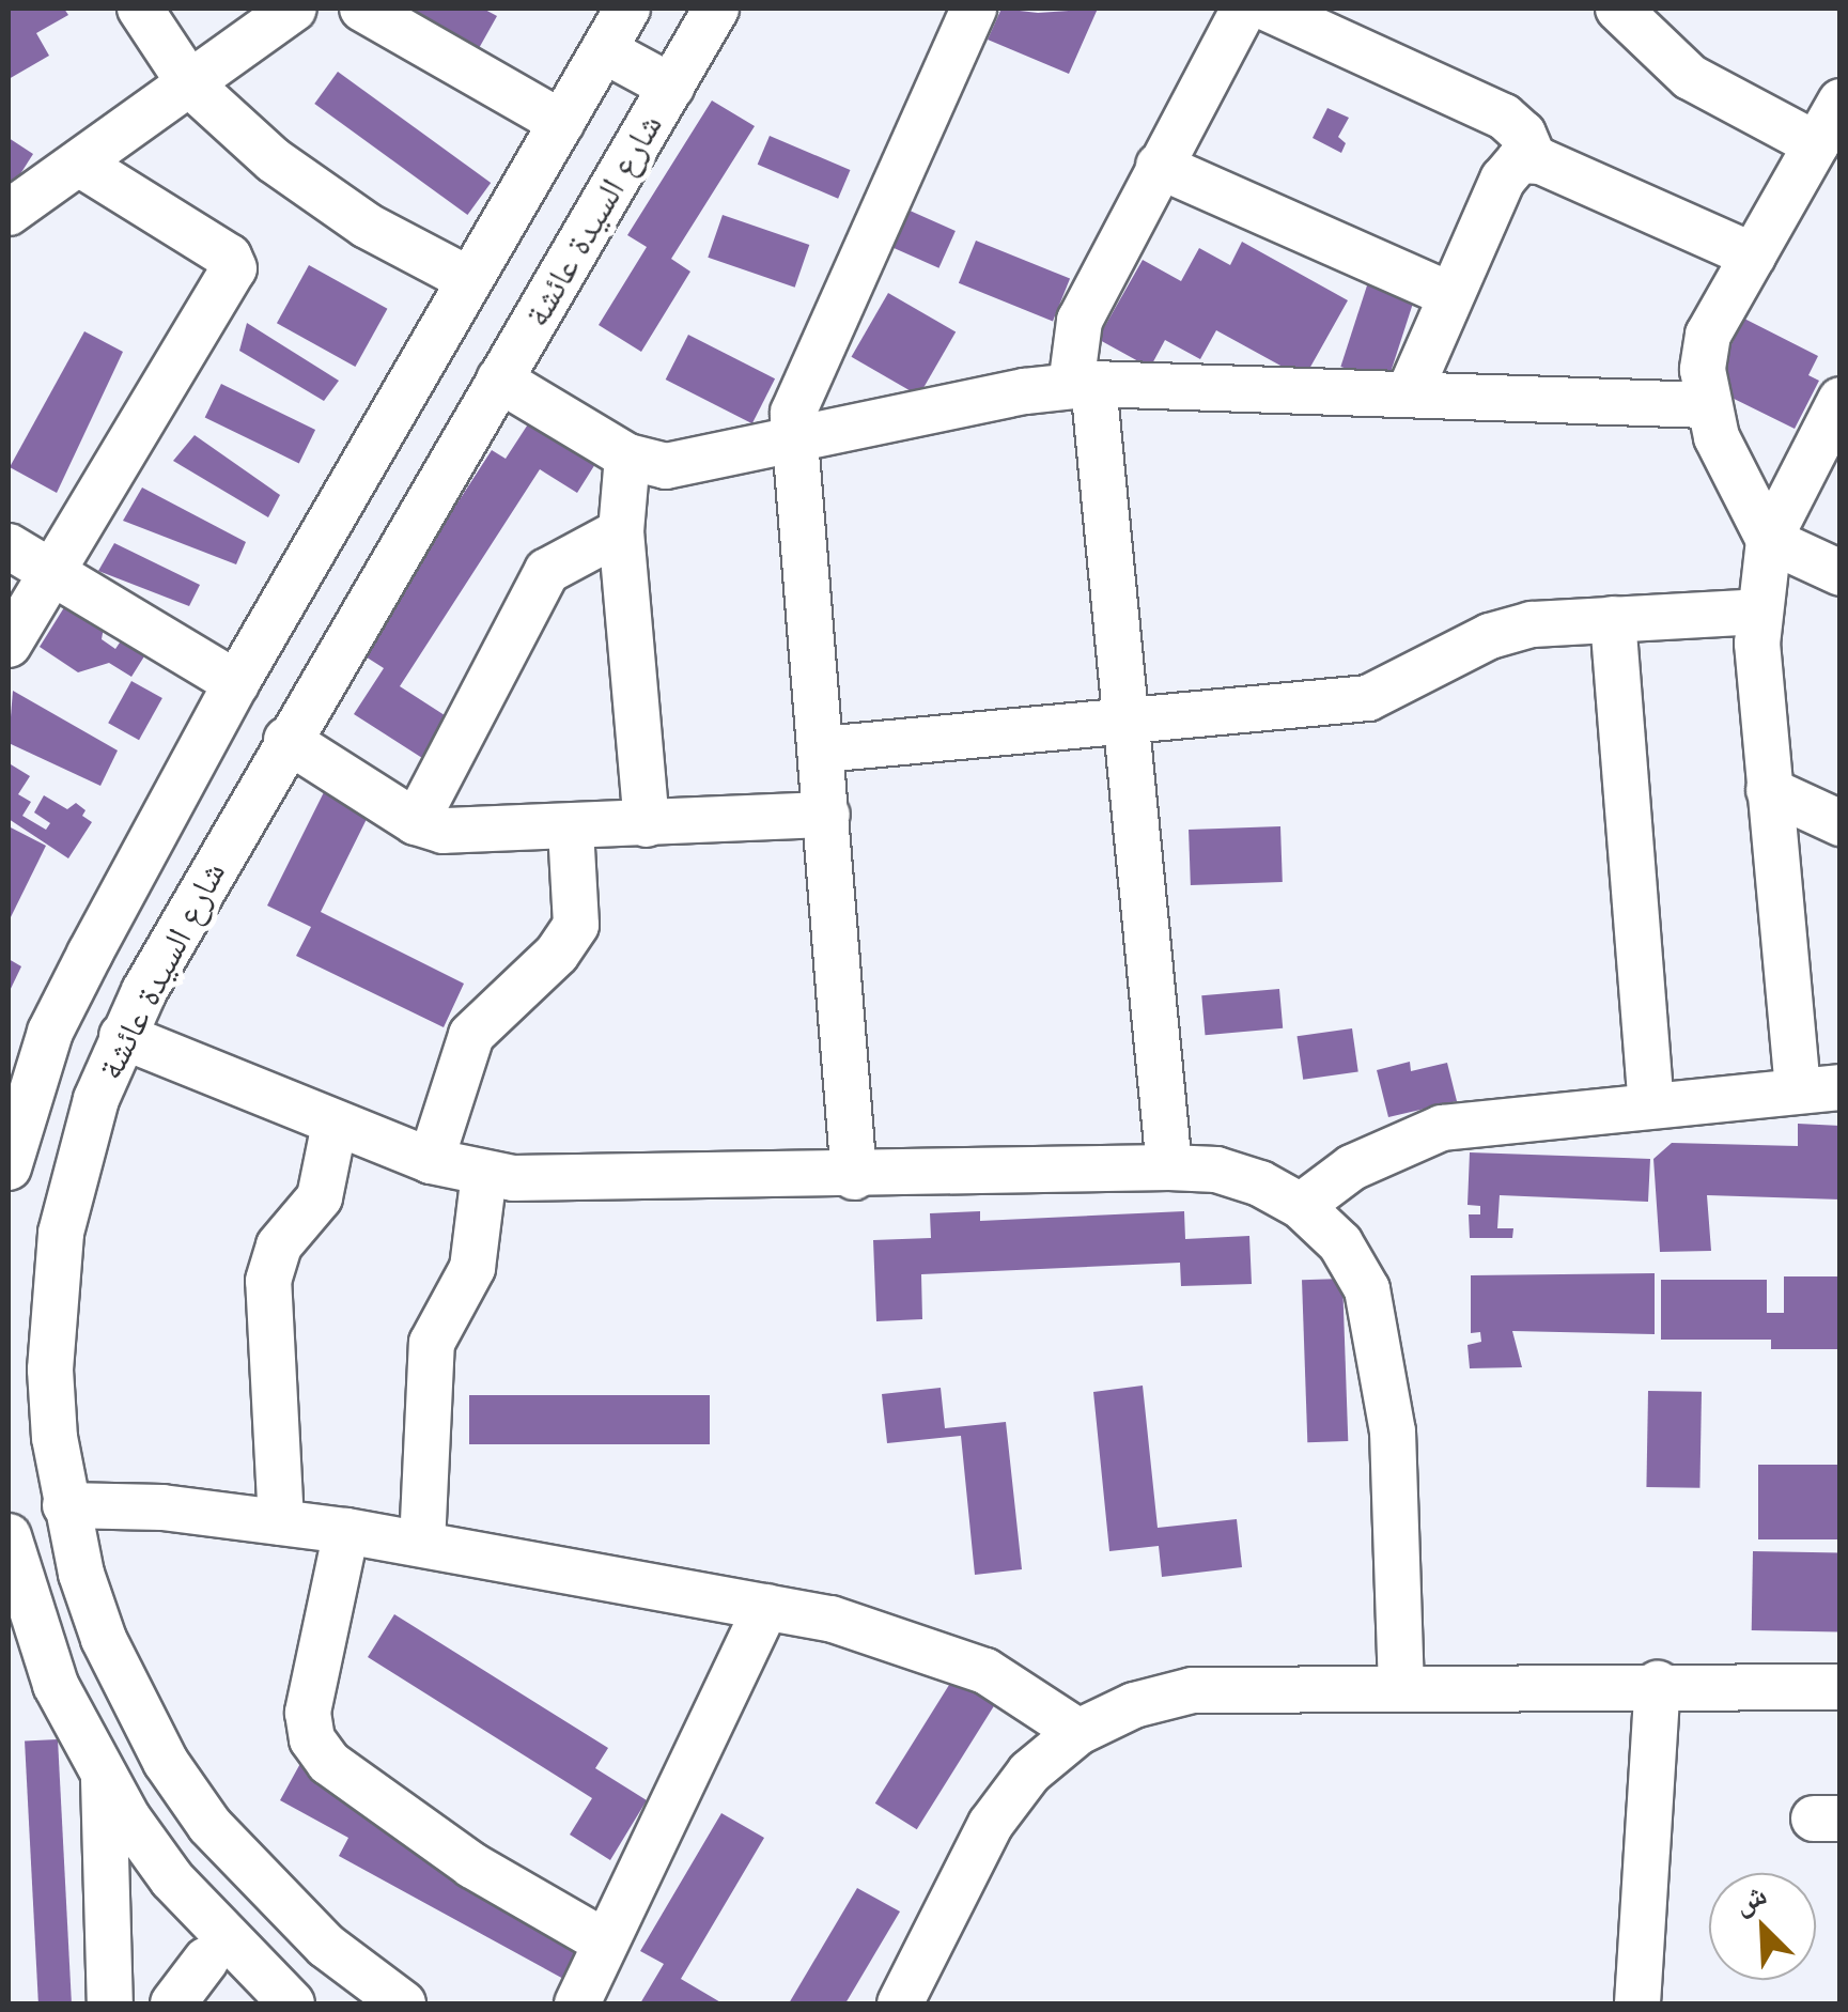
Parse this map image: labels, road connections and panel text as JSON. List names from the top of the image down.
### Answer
{
  "streets": {
    "street": ["شارع السيدة عائشة"]
  },
  "north": "top left"
}
